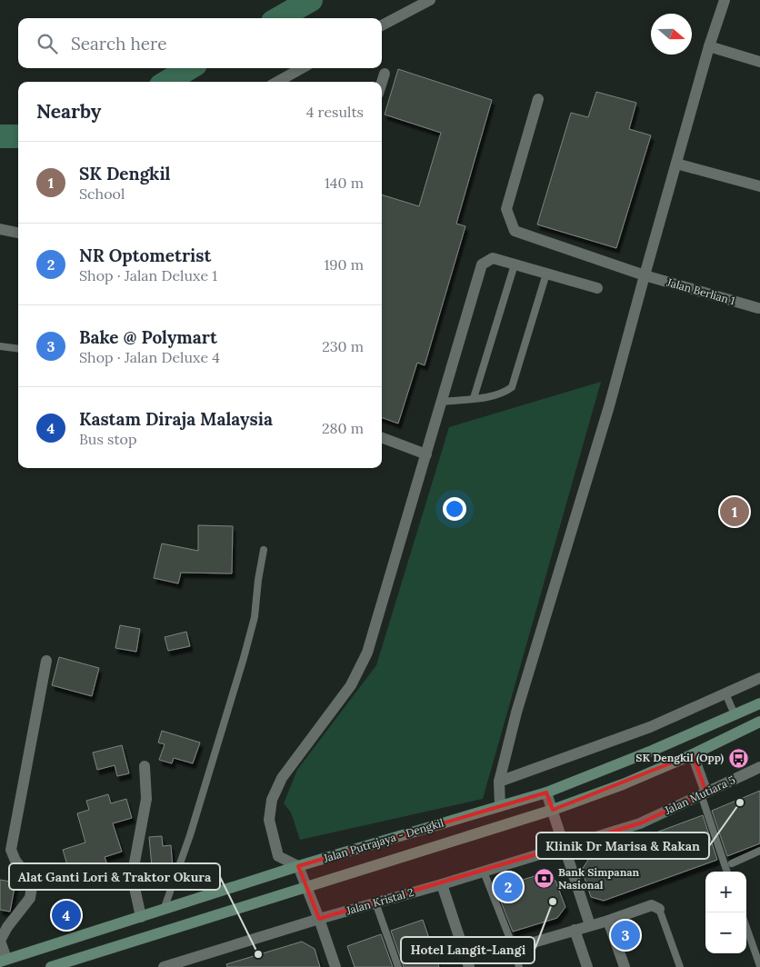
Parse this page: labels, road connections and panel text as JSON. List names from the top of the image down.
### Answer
{
  "streets": {
    "main road": ["Jalan Putrajaya - Dengkil"],
    "street": ["Jalan Berlian 1", "Jalan Mutiara 5", "Jalan Kristal 2"]
  },
  "crossings": [
    ["Jalan Mutiara 5", "Jalan Kristal 2"]
  ],
  "places": {
    "bus stop": ["SK Dengkil (Opp)"],
    "other": ["Klinik Dr Marisa & Rakan", "Hotel Langit-Langi", "Alat Ganti Lori & Traktor Okura"],
    "bank": ["Bank Simpanan Nasional"]
  },
  "north": "right",
  "page": {
    "search": "Search here",
    "heading": ["Nearby", "4 results"],
    "list": [
      {
        "mark": "1",
        "name": "SK Dengkil",
        "note": "School",
        "value": "140 m"
      },
      {
        "mark": "2",
        "name": "NR Optometrist",
        "note": "Shop · Jalan Deluxe 1",
        "value": "190 m"
      },
      {
        "mark": "3",
        "name": "Bake @ Polymart",
        "note": "Shop · Jalan Deluxe 4",
        "value": "230 m"
      },
      {
        "mark": "4",
        "name": "Kastam Diraja Malaysia",
        "note": "Bus stop",
        "value": "280 m"
      }
    ],
    "pins": [
      "1",
      "2",
      "4",
      "3"
    ],
    "map_buttons": ["+", "−"]
  }
}
